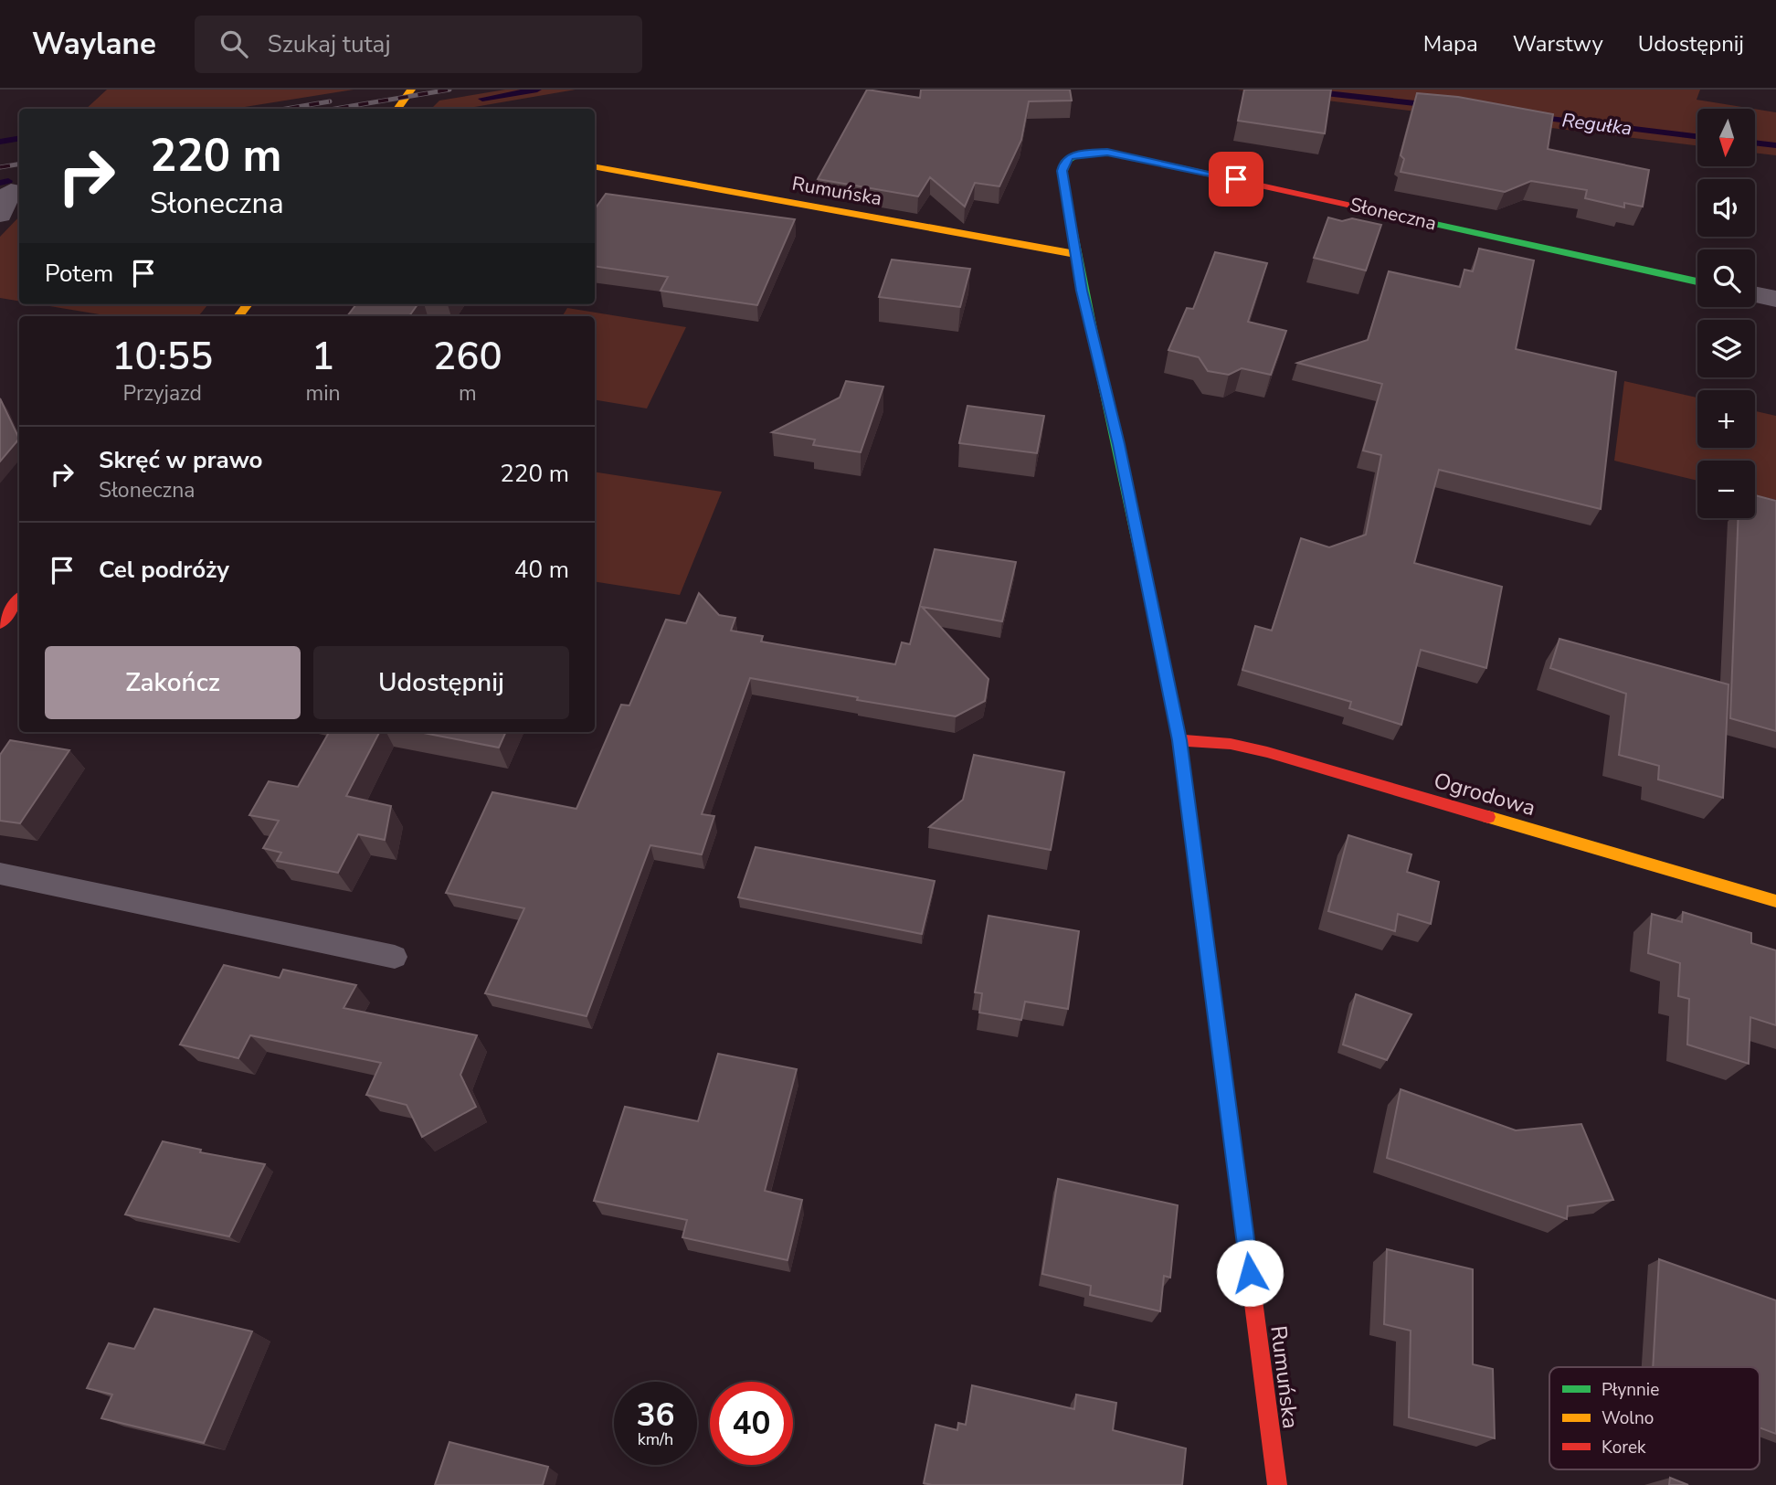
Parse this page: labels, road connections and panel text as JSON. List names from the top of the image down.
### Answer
{
  "streets": {
    "street": ["Rumuńska", "Słoneczna", "Ogrodowa"]
  },
  "crossings": [
    ["Rumuńska", "Słoneczna"],
    ["Rumuńska", "Ogrodowa"]
  ],
  "water": ["Regułka"],
  "legend": ["Płynnie", "Wolno", "Korek"],
  "north": "bottom",
  "page": {
    "header": "Waylane",
    "search": "Szukaj tutaj",
    "nav": ["Mapa", "Warstwy", "Udostępnij"],
    "map_buttons": ["+", "−"],
    "turn": ["220 m", "Słoneczna"],
    "then": "Potem",
    "eta": [
      "10:55",
      "Przyjazd",
      "1",
      "min",
      "260",
      "m"
    ],
    "list": [
      {
        "name": "Skręć w prawo",
        "note": "Słoneczna",
        "value": "220 m"
      },
      {
        "name": "Cel podróży",
        "value": "40 m"
      }
    ],
    "buttons": ["Zakończ", "Udostępnij"],
    "speed": "36 km/h",
    "limit": "40"
  }
}
